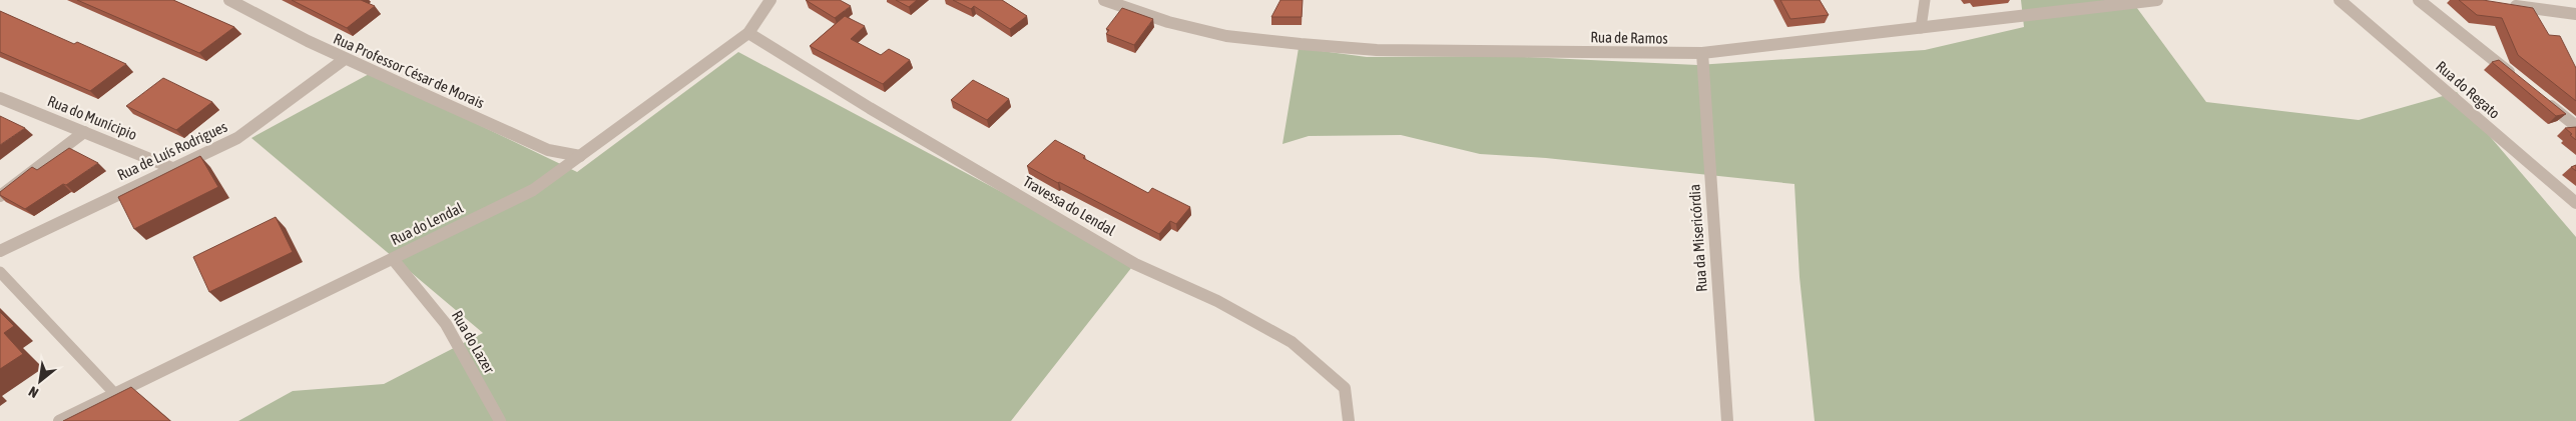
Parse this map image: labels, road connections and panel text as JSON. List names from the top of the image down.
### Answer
{
  "streets": {
    "street": [
      "Rua de Ramos",
      "Rua Professor César de Morais",
      "Rua do Regato",
      "Rua do Munícipio",
      "Rua de Luís Rodrigues",
      "Travessa do Lendal",
      "Rua do Lendal",
      "Rua da Misericórdia",
      "Rua do Lazer"
    ]
  },
  "crossings": [
    ["Rua de Ramos", "Rua da Misericórdia"],
    ["Rua Professor César de Morais", "Rua de Luís Rodrigues"],
    ["Rua Professor César de Morais", "Rua do Lendal"],
    ["Rua do Munícipio", "Rua de Luís Rodrigues"],
    ["Travessa do Lendal", "Rua do Lendal"],
    ["Rua do Lendal", "Rua do Lazer"]
  ],
  "north": "bottom left"
}
